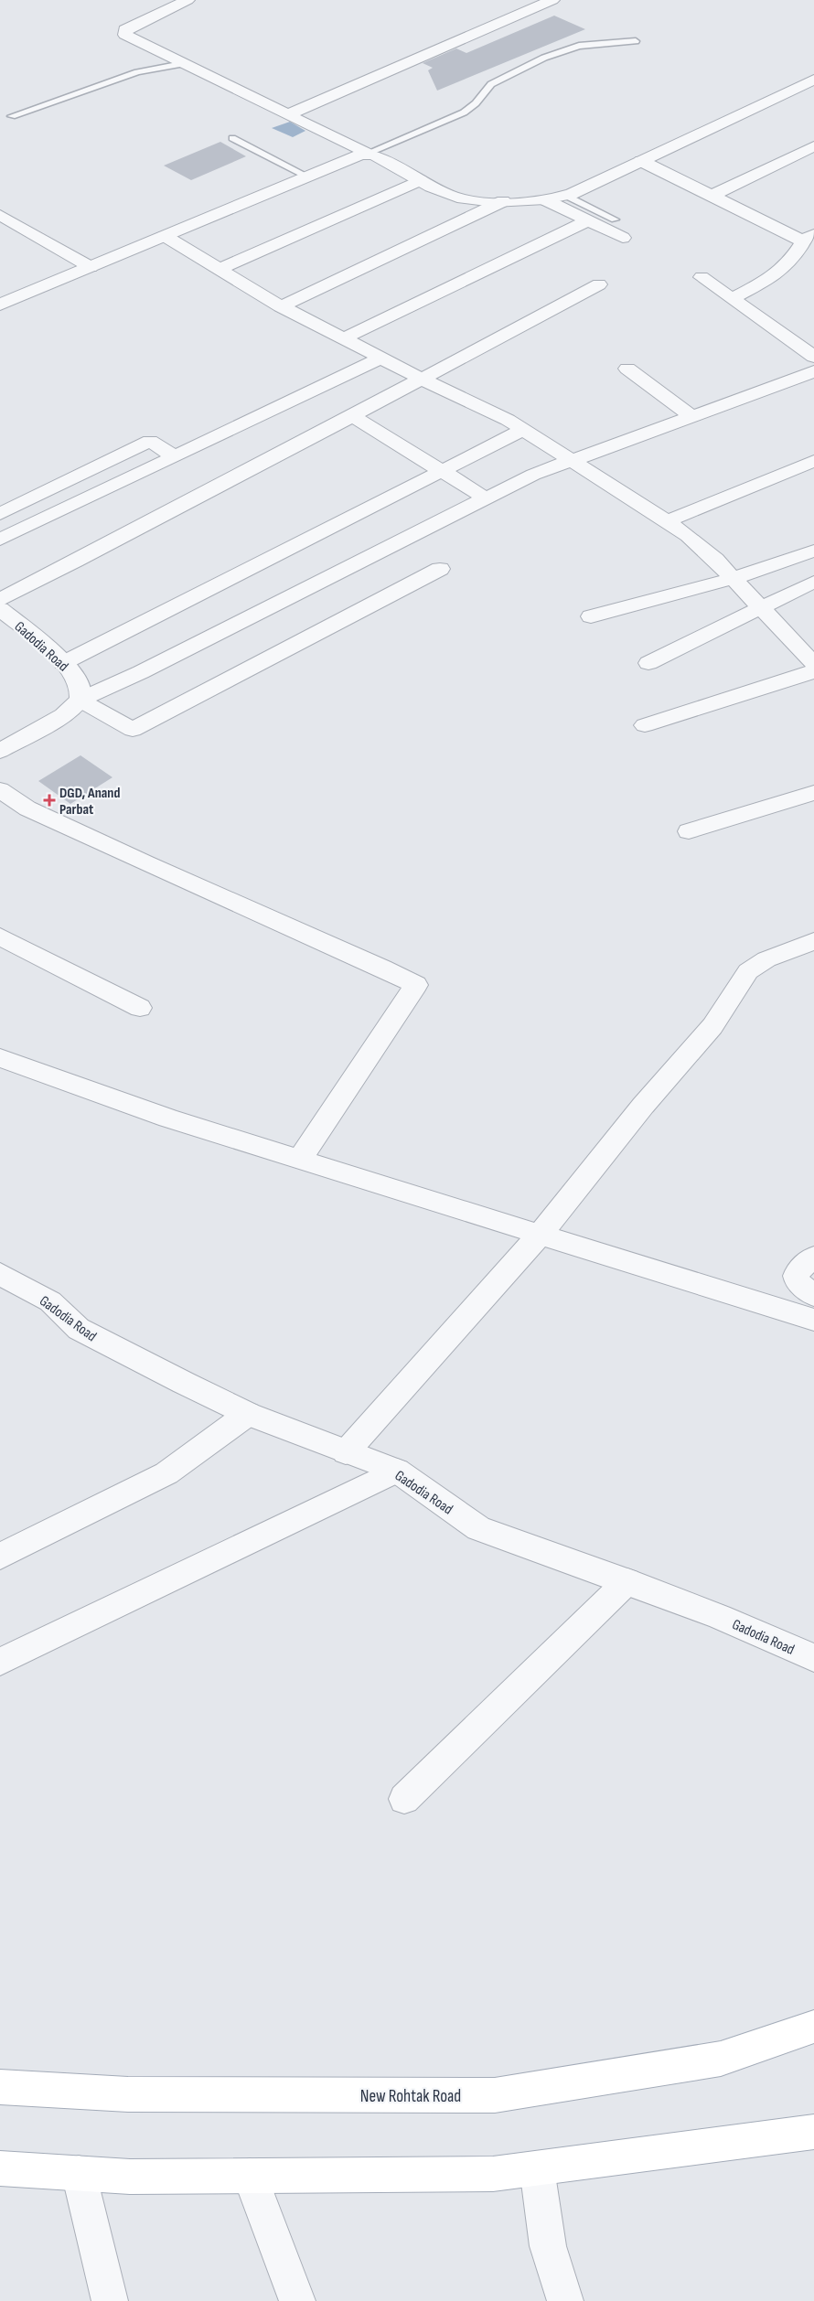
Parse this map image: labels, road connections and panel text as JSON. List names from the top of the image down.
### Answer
{
  "streets": {
    "main road": ["New Rohtak Road"],
    "street": ["Gadodia Road"]
  },
  "places": {
    "health": ["DGD, Anand Parbat"]
  }
}
